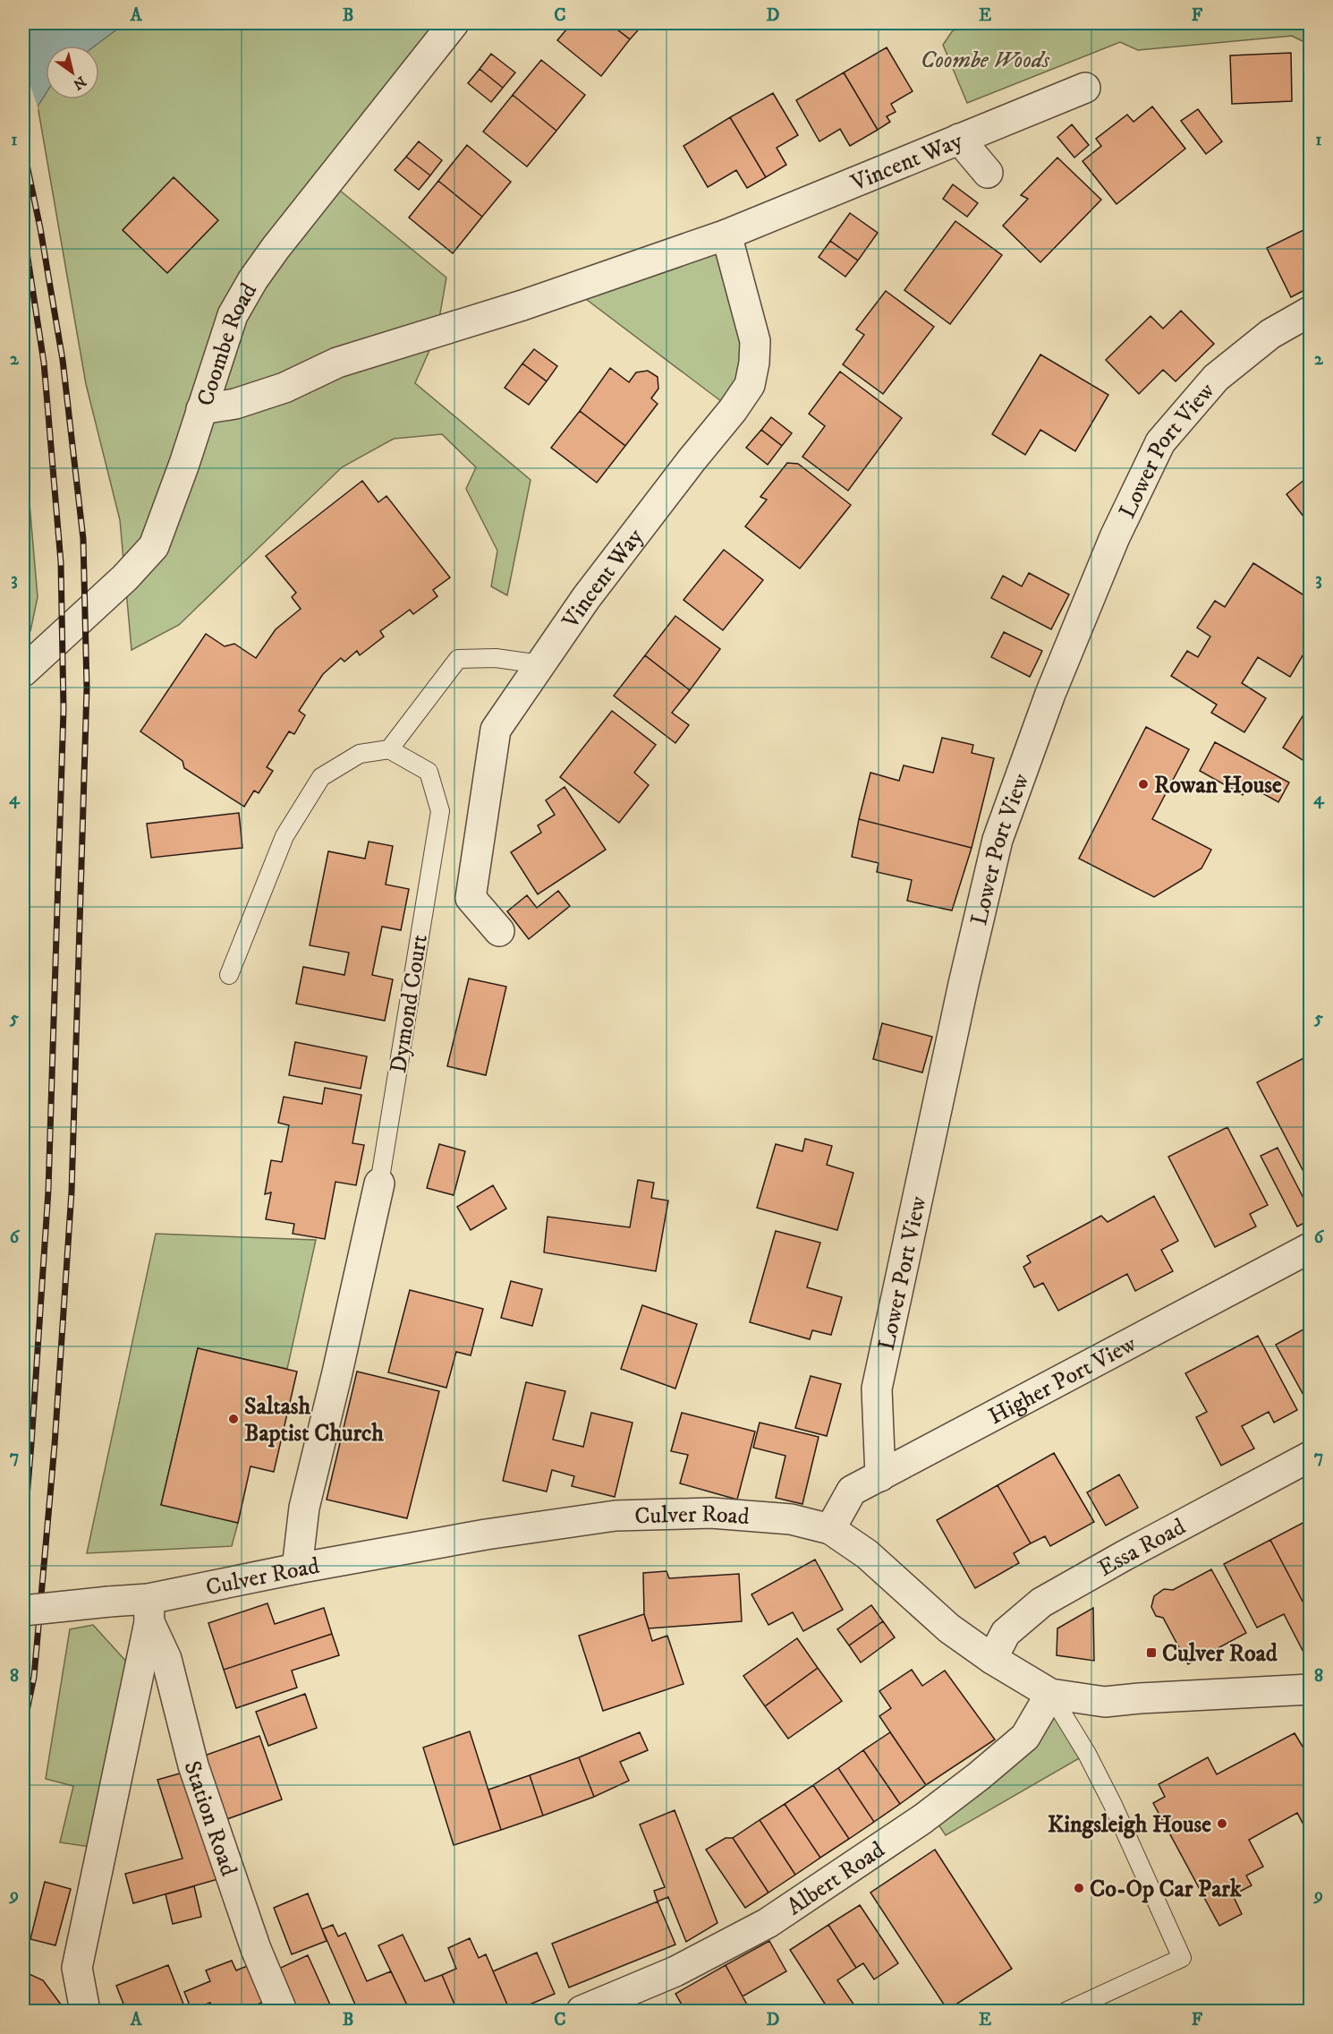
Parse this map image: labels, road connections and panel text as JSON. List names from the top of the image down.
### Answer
{
  "streets": {
    "street": [
      "Vincent Way",
      "Coombe Road",
      "Lower Port View",
      "Dymond Court",
      "Higher Port View",
      "Culver Road",
      "Essa Road",
      "Station Road",
      "Albert Road"
    ]
  },
  "crossings": [
    ["Vincent Way", "Coombe Road"],
    ["Lower Port View", "Higher Port View"],
    ["Dymond Court", "Culver Road"],
    ["Higher Port View", "Culver Road"],
    ["Culver Road", "Essa Road"],
    ["Culver Road", "Station Road"],
    ["Culver Road", "Albert Road"]
  ],
  "parks": ["Coombe Woods"],
  "places": {
    "other": [
      "Rowan House",
      "Saltash Baptist Church",
      "Kingsleigh House",
      "Co-Op Car Park"
    ],
    "transit": ["Culver Road"]
  },
  "north": "bottom right",
  "grid": {
    "columns": [
      "A",
      "B",
      "C",
      "D",
      "E",
      "F"
    ],
    "rows": [
      "1",
      "2",
      "3",
      "4",
      "5",
      "6",
      "7",
      "8",
      "9"
    ]
  }
}
